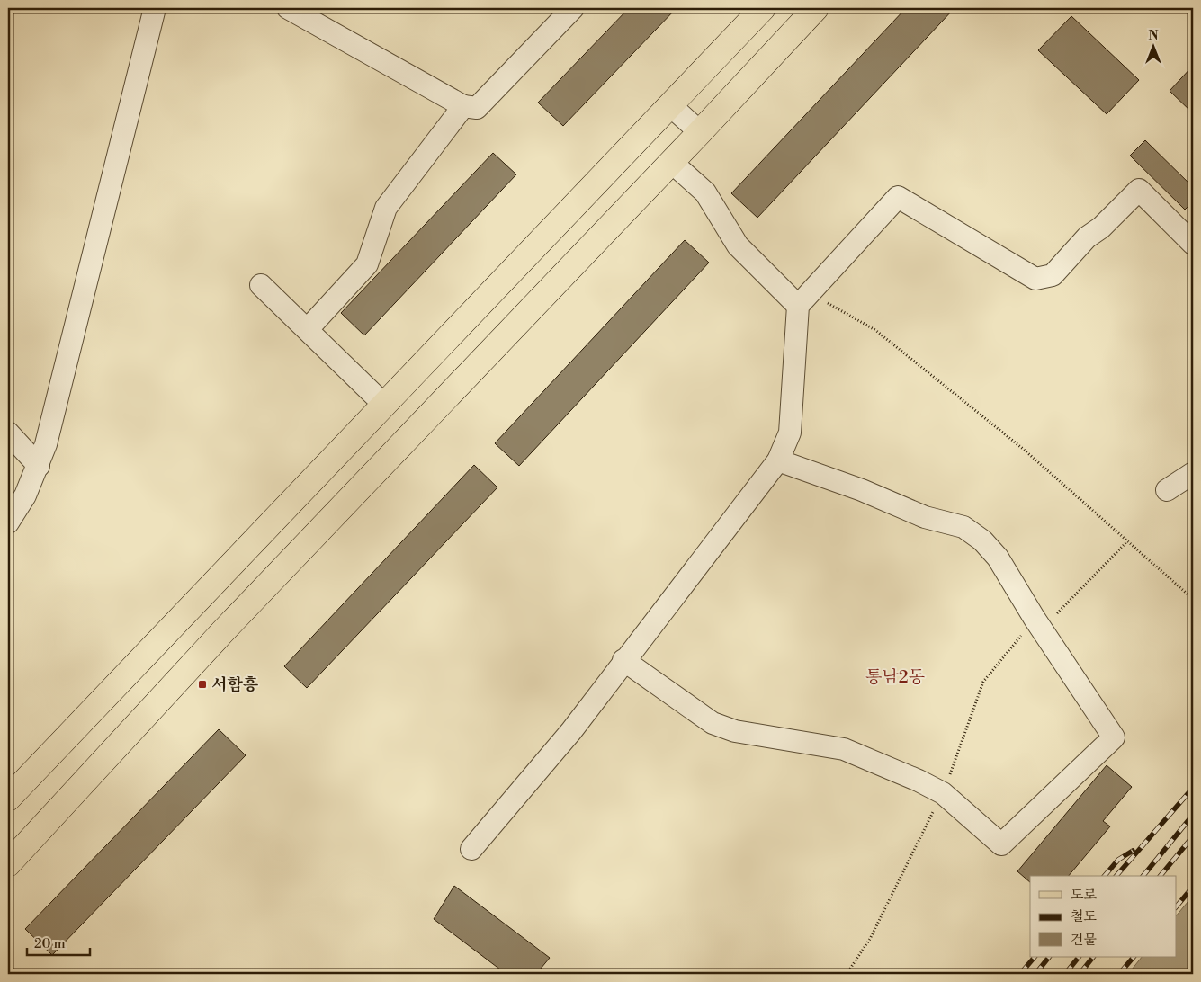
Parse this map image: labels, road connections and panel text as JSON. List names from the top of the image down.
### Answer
{
  "districts": ["통남2동"],
  "places": {
    "transit": ["서함흥"]
  },
  "legend": ["도로", "철도", "건물"],
  "scale_bar": "20 m",
  "north": "top"
}
